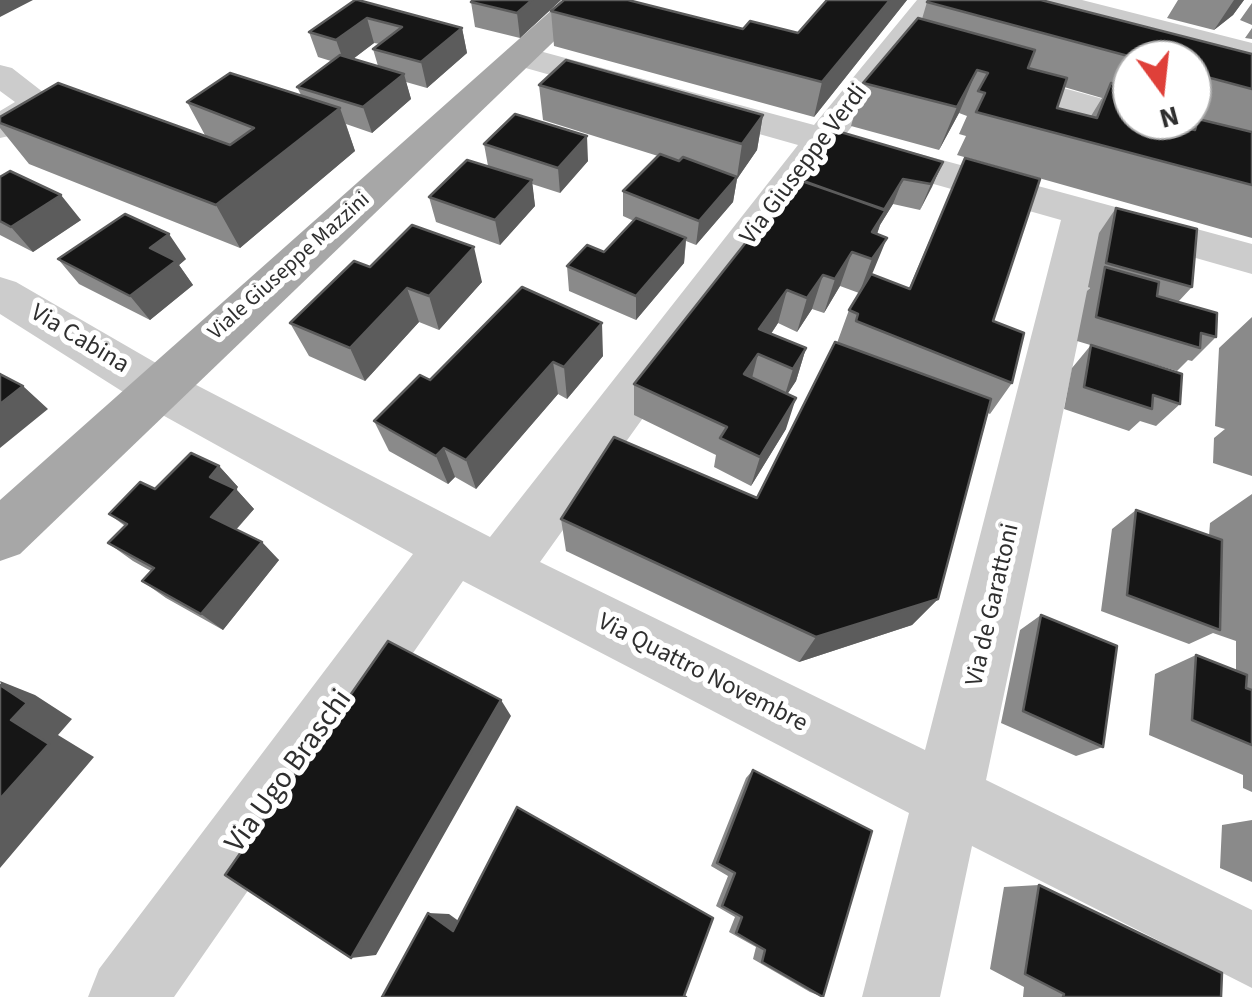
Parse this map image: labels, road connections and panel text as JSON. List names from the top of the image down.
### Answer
{
  "streets": {
    "main road": ["Viale Giuseppe Mazzini"],
    "street": [
      "Via Giuseppe Verdi",
      "Via Cabina",
      "Via de Garattoni",
      "Via Quattro Novembre",
      "Via Ugo Braschi"
    ]
  },
  "crossings": [
    ["Via Giuseppe Verdi", "Via Quattro Novembre"],
    ["Via Giuseppe Verdi", "Via Ugo Braschi"],
    ["Viale Giuseppe Mazzini", "Via Cabina"],
    ["Viale Giuseppe Mazzini", "Via Quattro Novembre"],
    ["Via Cabina", "Via Quattro Novembre"],
    ["Via de Garattoni", "Via Quattro Novembre"],
    ["Via Quattro Novembre", "Via Ugo Braschi"]
  ],
  "north": "bottom"
}
